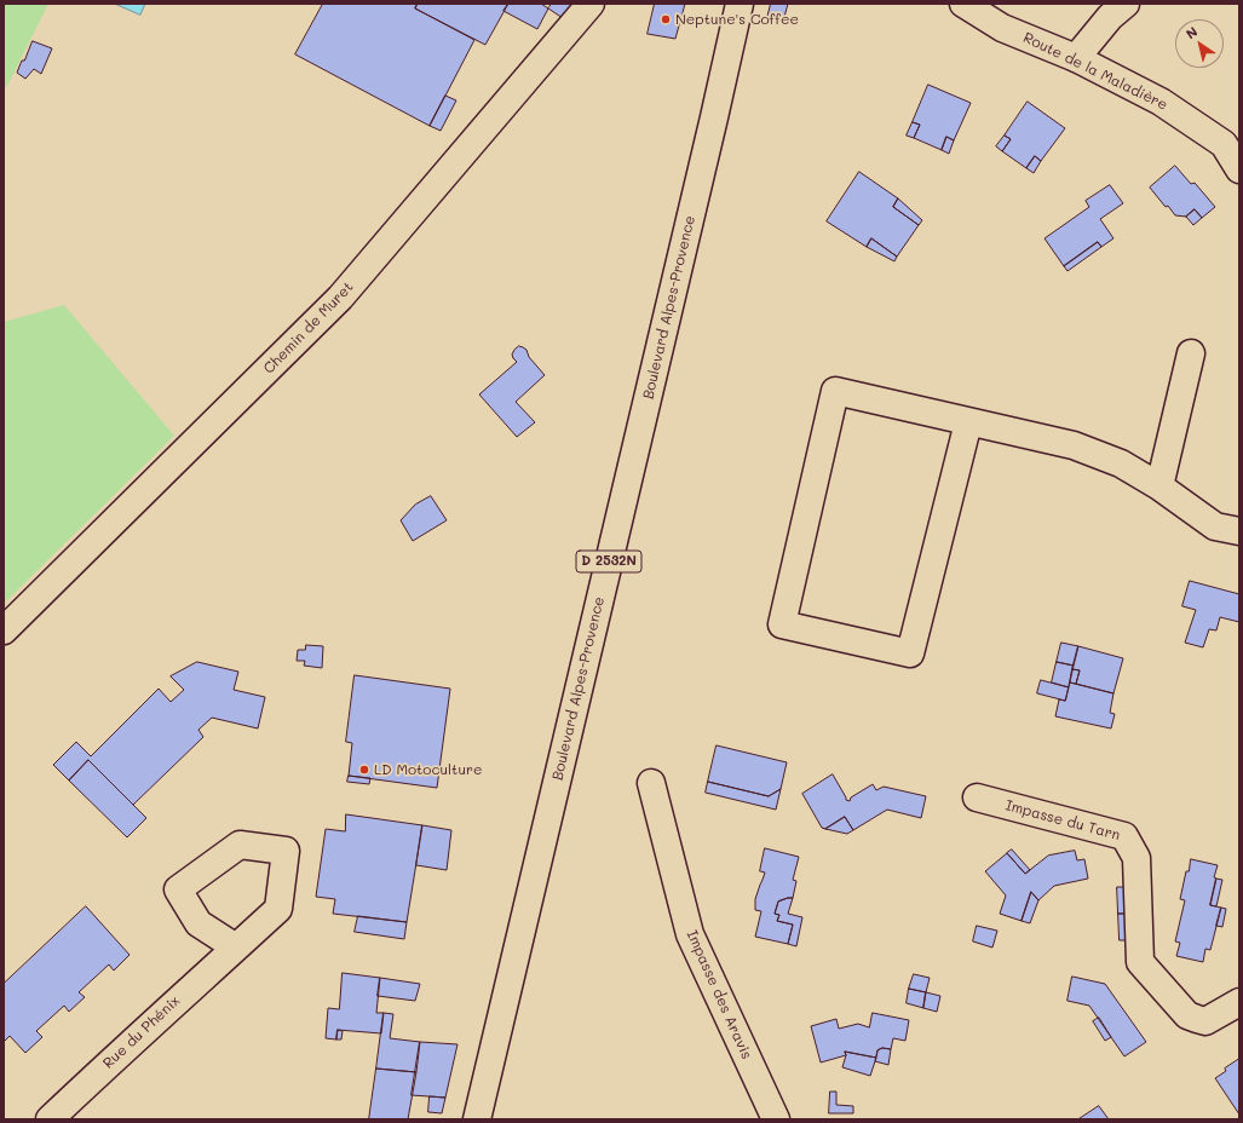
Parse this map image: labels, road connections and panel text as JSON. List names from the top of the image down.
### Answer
{
  "streets": {
    "street": [
      "Route de la Maladière",
      "Boulevard Alpes-Provence",
      "Chemin de Muret",
      "D 2532N",
      "Impasse du Tarn",
      "Impasse des Aravis",
      "Rue du Phénix"
    ]
  },
  "places": ["Neptune's Coffee", "LD Motoculture"],
  "north": "top left"
}
